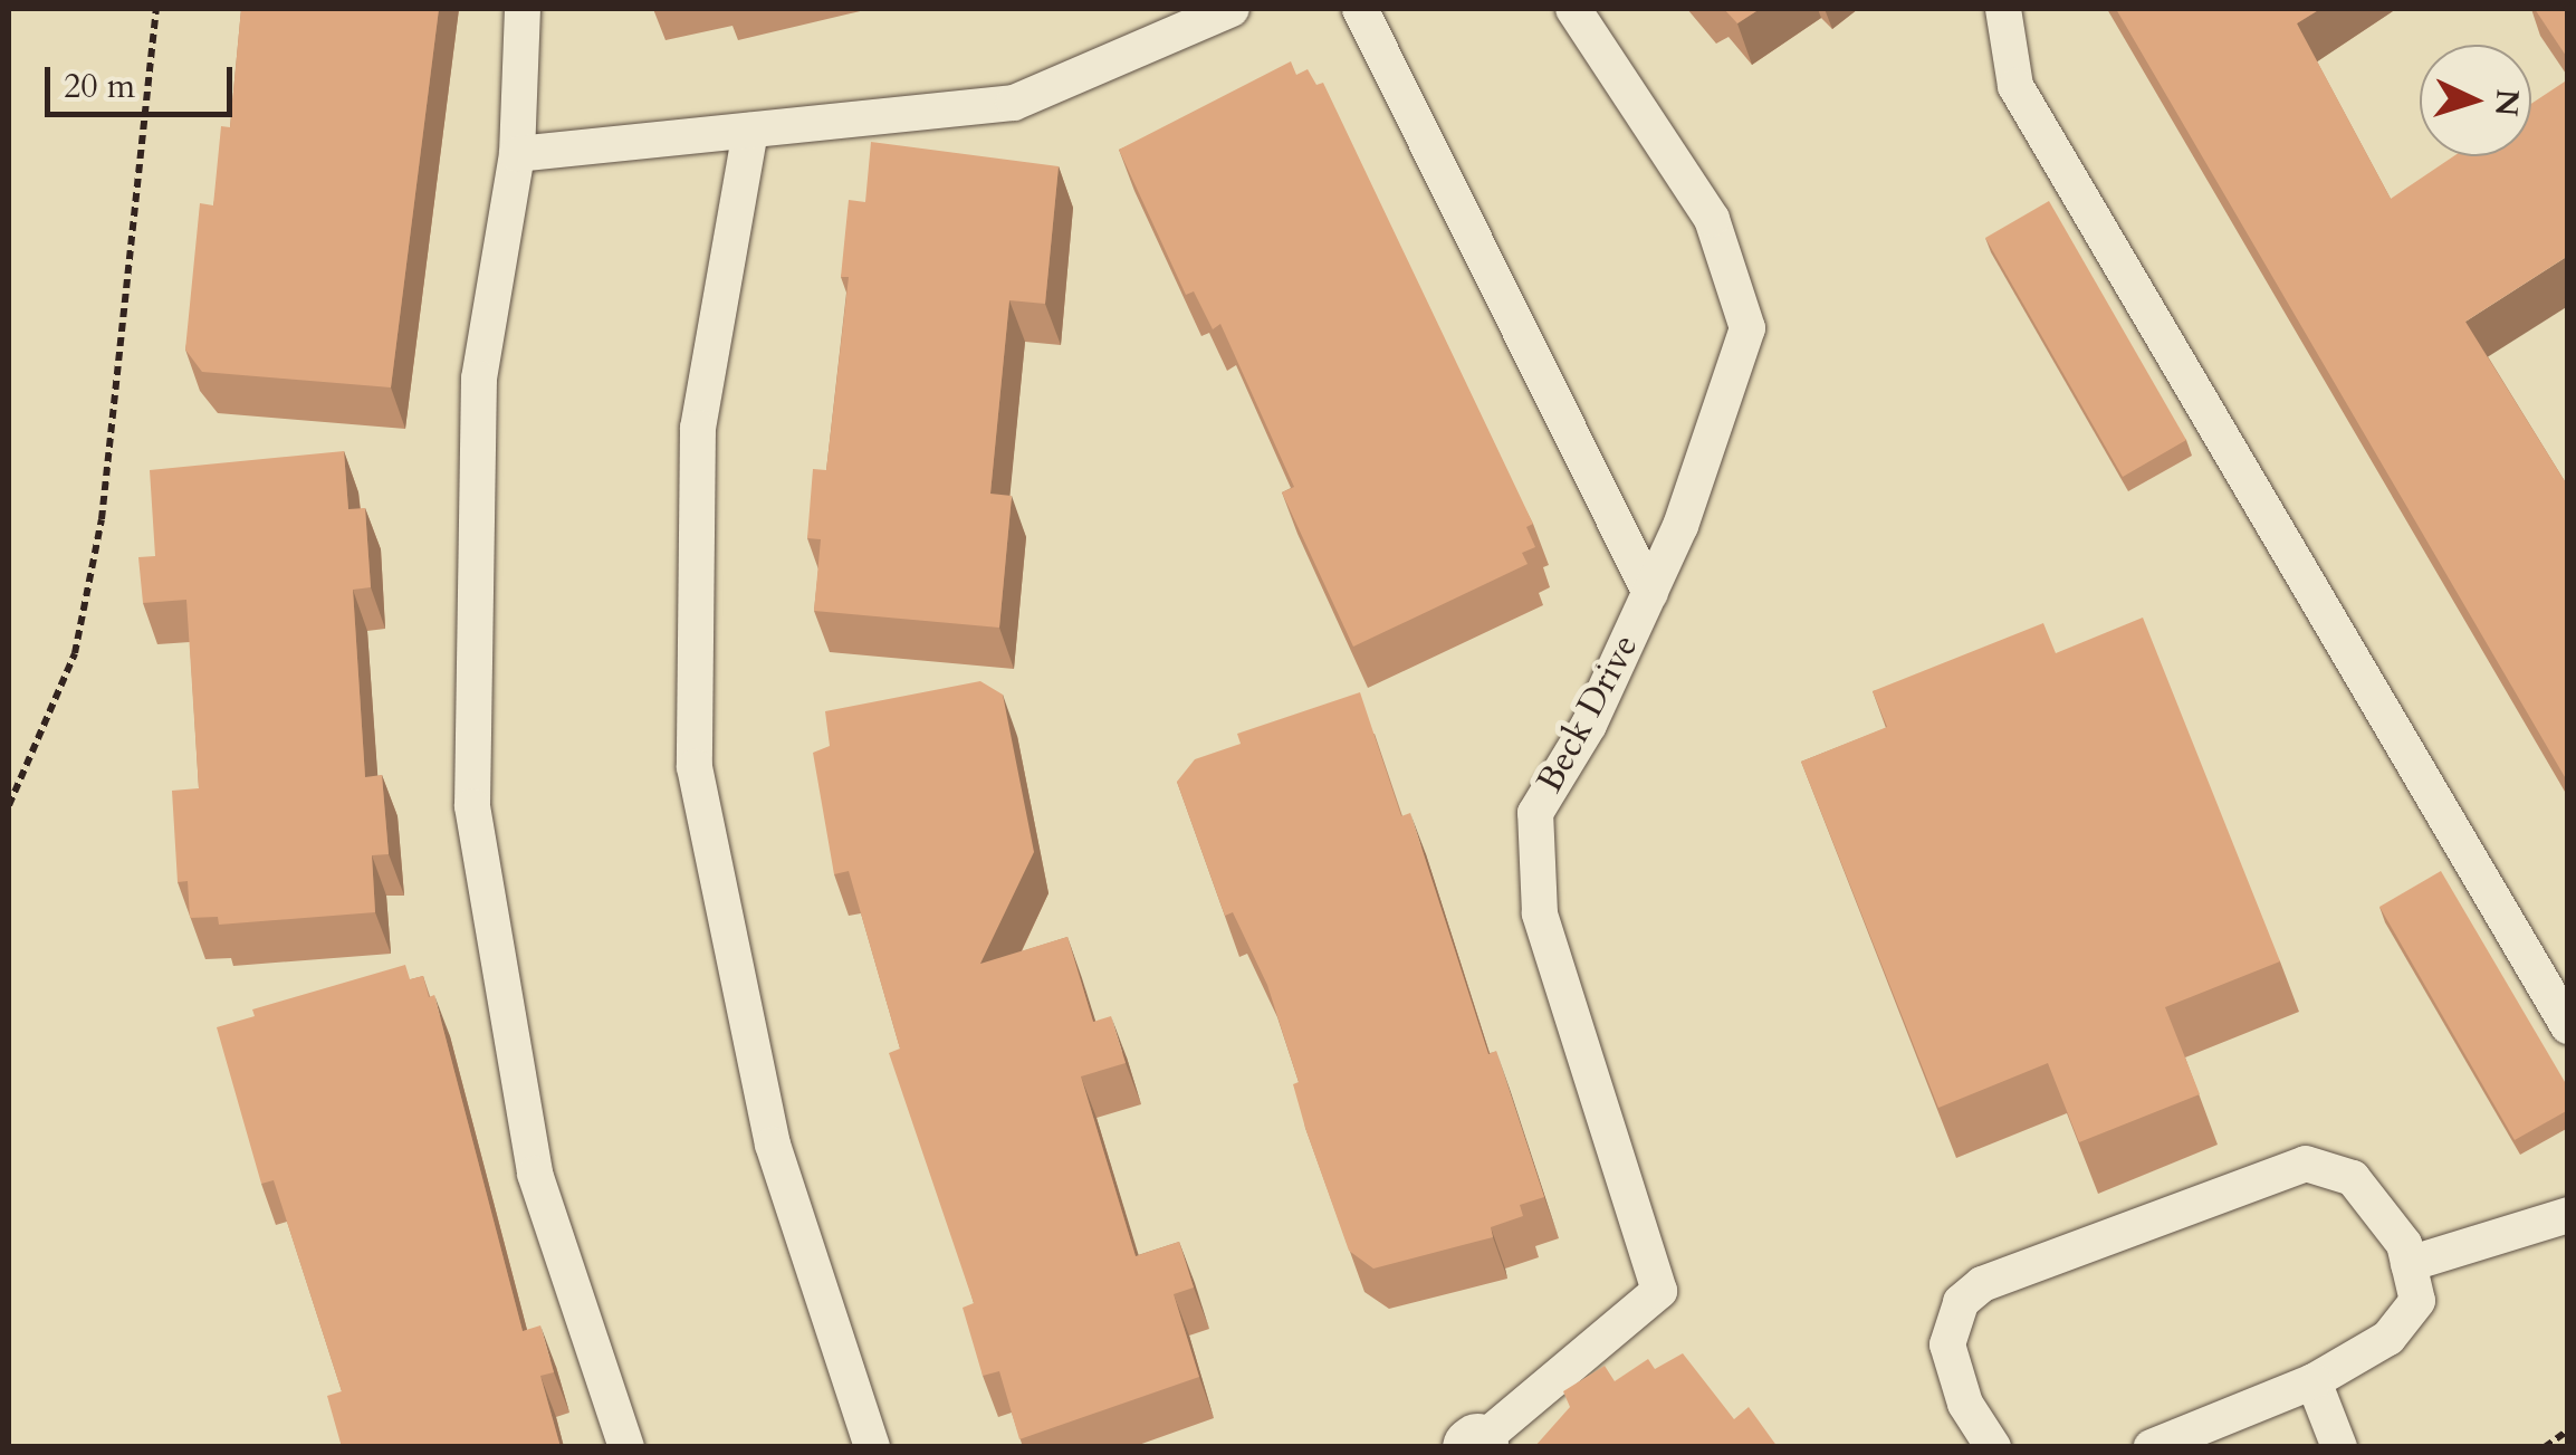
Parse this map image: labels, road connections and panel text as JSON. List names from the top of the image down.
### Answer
{
  "streets": {
    "lane": ["Beck Drive"]
  },
  "scale_bar": "20 m",
  "north": "right"
}
